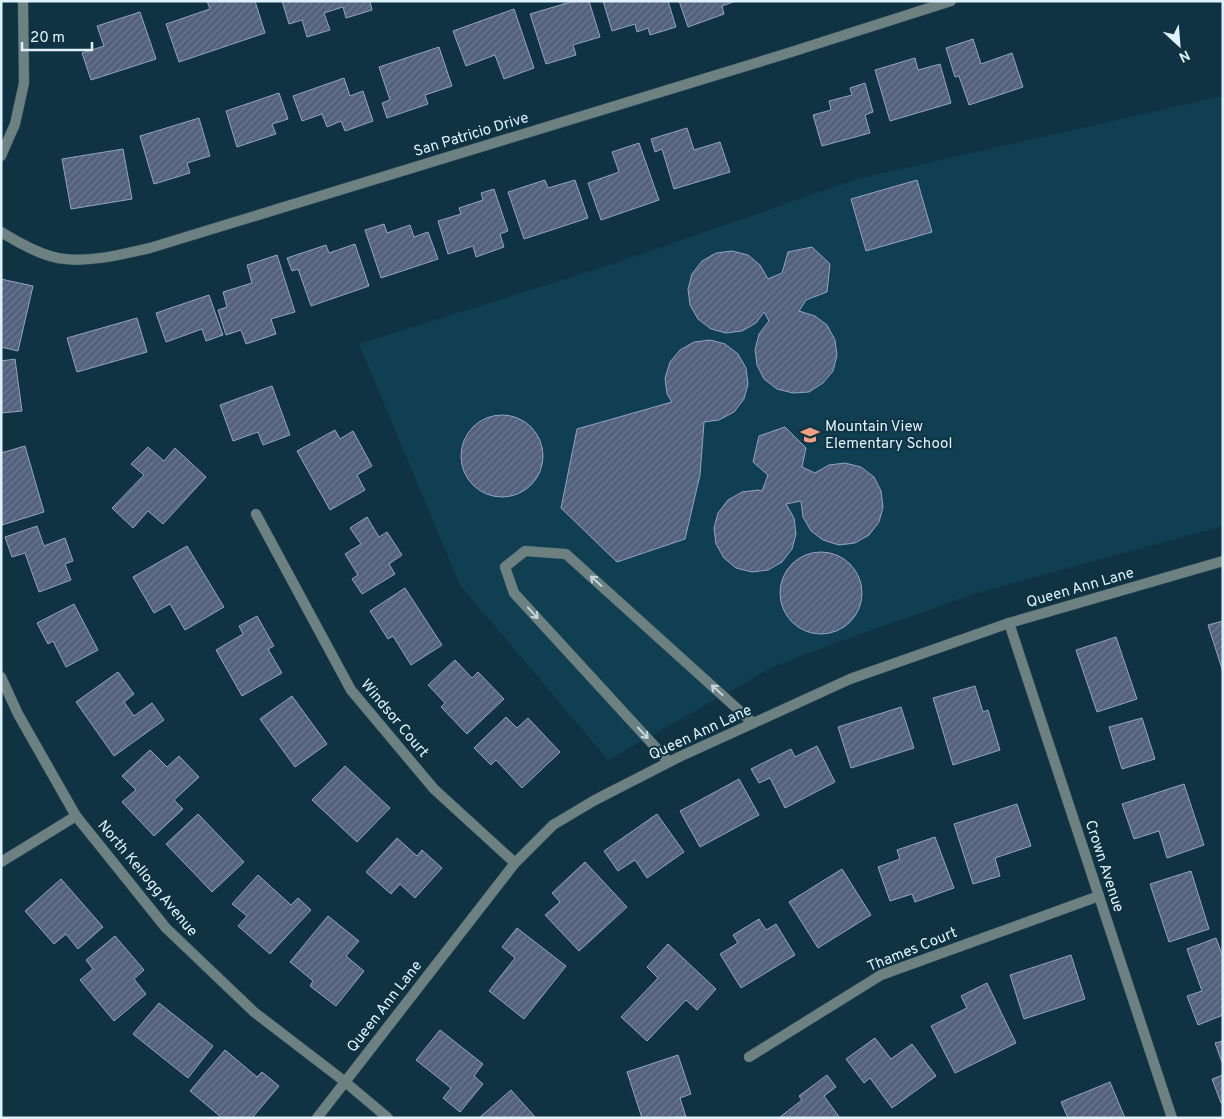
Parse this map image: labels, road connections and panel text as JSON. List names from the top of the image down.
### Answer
{
  "streets": {
    "street": [
      "San Patricio Drive",
      "Queen Ann Lane",
      "Windsor Court",
      "Crown Avenue",
      "North Kellogg Avenue",
      "Thames Court"
    ]
  },
  "crossings": [
    ["Queen Ann Lane", "Windsor Court"],
    ["Queen Ann Lane", "Crown Avenue"],
    ["Queen Ann Lane", "North Kellogg Avenue"],
    ["Crown Avenue", "Thames Court"]
  ],
  "places": {
    "school or university": ["Mountain View Elementary School"]
  },
  "scale_bar": "20 m",
  "north": "bottom right"
}
